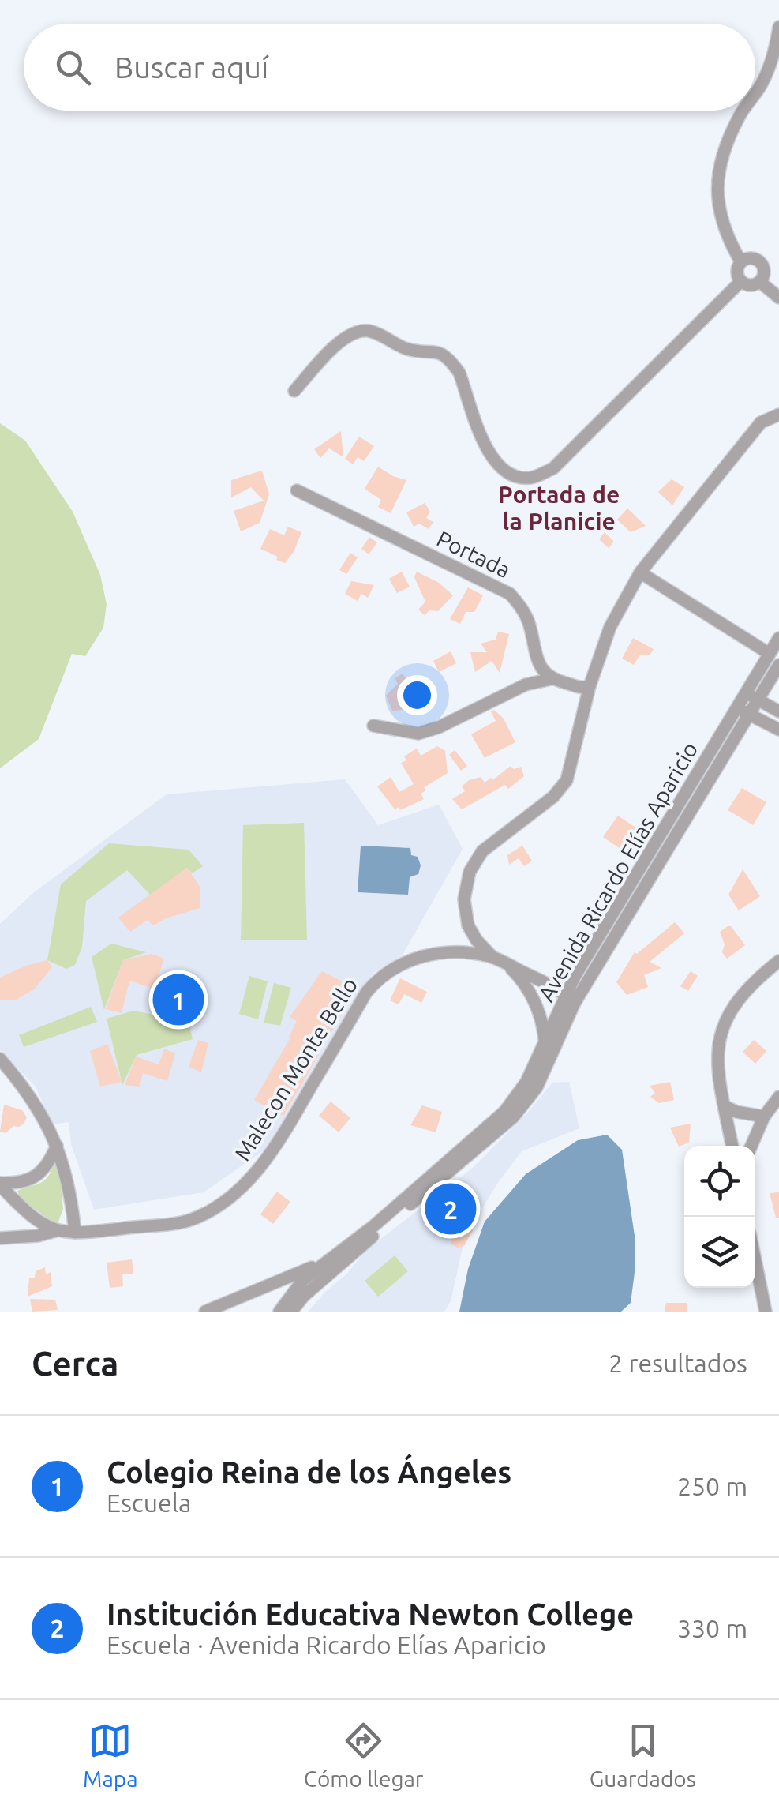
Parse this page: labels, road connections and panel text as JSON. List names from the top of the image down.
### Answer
{
  "streets": {
    "street": ["Portada", "Avenida Ricardo Elías Aparicio", "Malecon Monte Bello"]
  },
  "crossings": [
    ["Avenida Ricardo Elías Aparicio", "Malecon Monte Bello"]
  ],
  "districts": ["Portada de la Planicie"],
  "page": {
    "search": "Buscar aquí",
    "pins": ["1", "2"],
    "heading": ["Cerca", "2 resultados"],
    "list": [
      {
        "mark": "1",
        "name": "Colegio Reina de los Ángeles",
        "note": "Escuela",
        "value": "250 m"
      },
      {
        "mark": "2",
        "name": "Institución Educativa Newton College",
        "note": "Escuela · Avenida Ricardo Elías Aparicio",
        "value": "330 m"
      }
    ],
    "nav": ["Mapa", "Cómo llegar", "Guardados"]
  }
}
